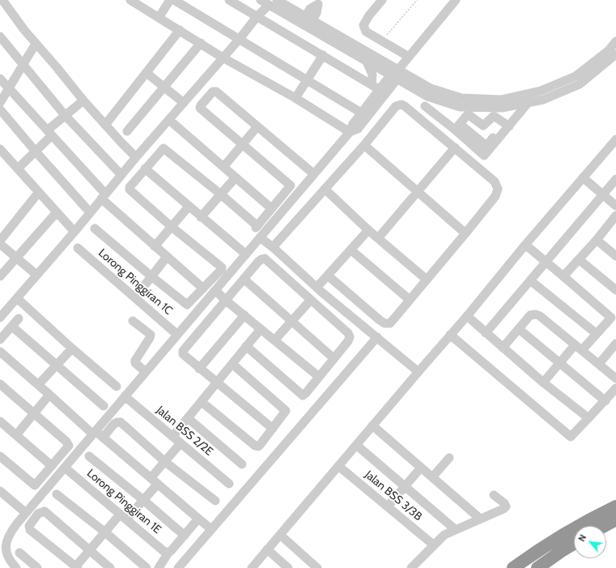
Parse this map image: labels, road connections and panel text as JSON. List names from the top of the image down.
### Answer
{
  "streets": {
    "street": [
      "Lorong Pinggiran 1C",
      "Jalan BSS 2/2E",
      "Jalan BSS 3/3B",
      "Lorong Pinggiran 1E"
    ]
  },
  "north": "top left"
}
